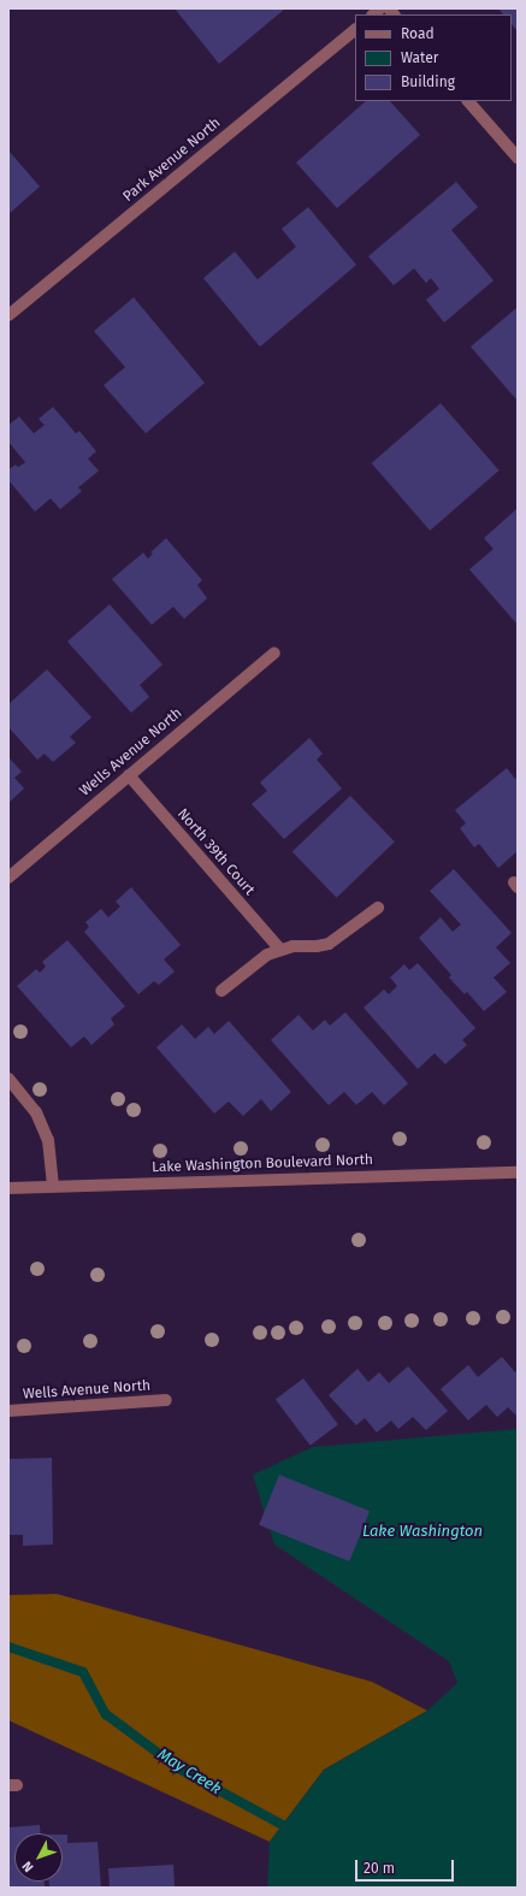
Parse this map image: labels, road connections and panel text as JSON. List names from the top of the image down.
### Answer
{
  "streets": {
    "street": [
      "Park Avenue North",
      "Wells Avenue North",
      "North 39th Court",
      "Lake Washington Boulevard North"
    ]
  },
  "crossings": [
    ["Wells Avenue North", "North 39th Court"]
  ],
  "water": ["Lake Washington", "May Creek"],
  "legend": ["Road", "Water", "Building"],
  "scale_bar": "20 m",
  "north": "bottom left"
}
